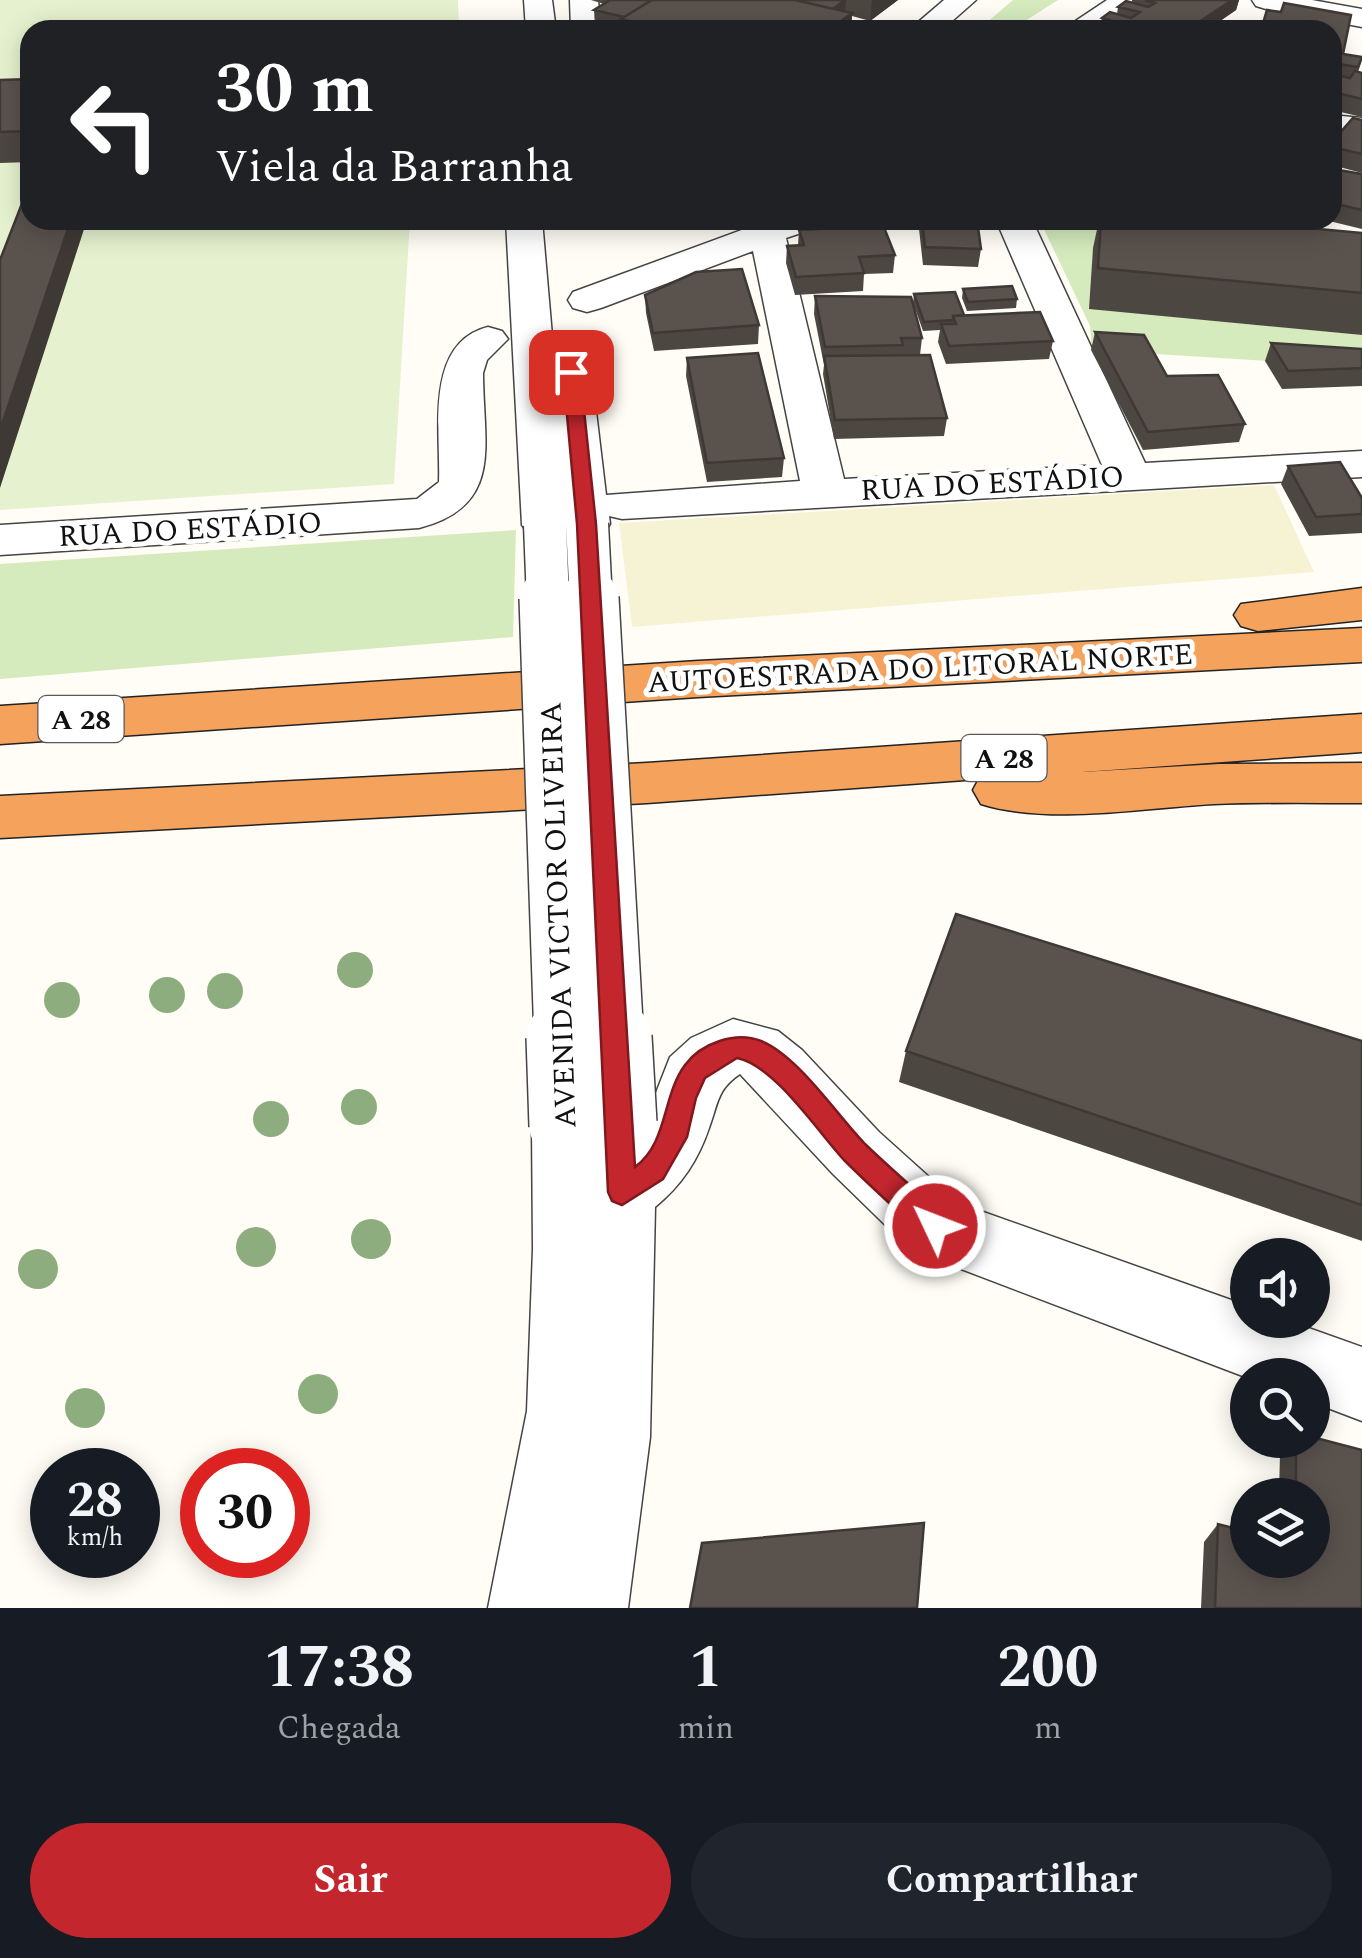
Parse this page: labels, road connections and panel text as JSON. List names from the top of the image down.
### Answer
{
  "streets": {
    "highway": ["AUTOESTRADA DO LITORAL NORTE", "A 28"],
    "street": ["RUA DO ESTÁDIO", "AVENIDA VICTOR OLIVEIRA"]
  },
  "crossings": [
    ["RUA DO ESTÁDIO", "AVENIDA VICTOR OLIVEIRA"]
  ],
  "page": {
    "turn": ["30 m", "Viela da Barranha"],
    "speed": "28 km/h",
    "limit": "30",
    "eta": [
      "17:38",
      "Chegada",
      "1",
      "min",
      "200",
      "m"
    ],
    "buttons": ["Sair", "Compartilhar"]
  }
}
